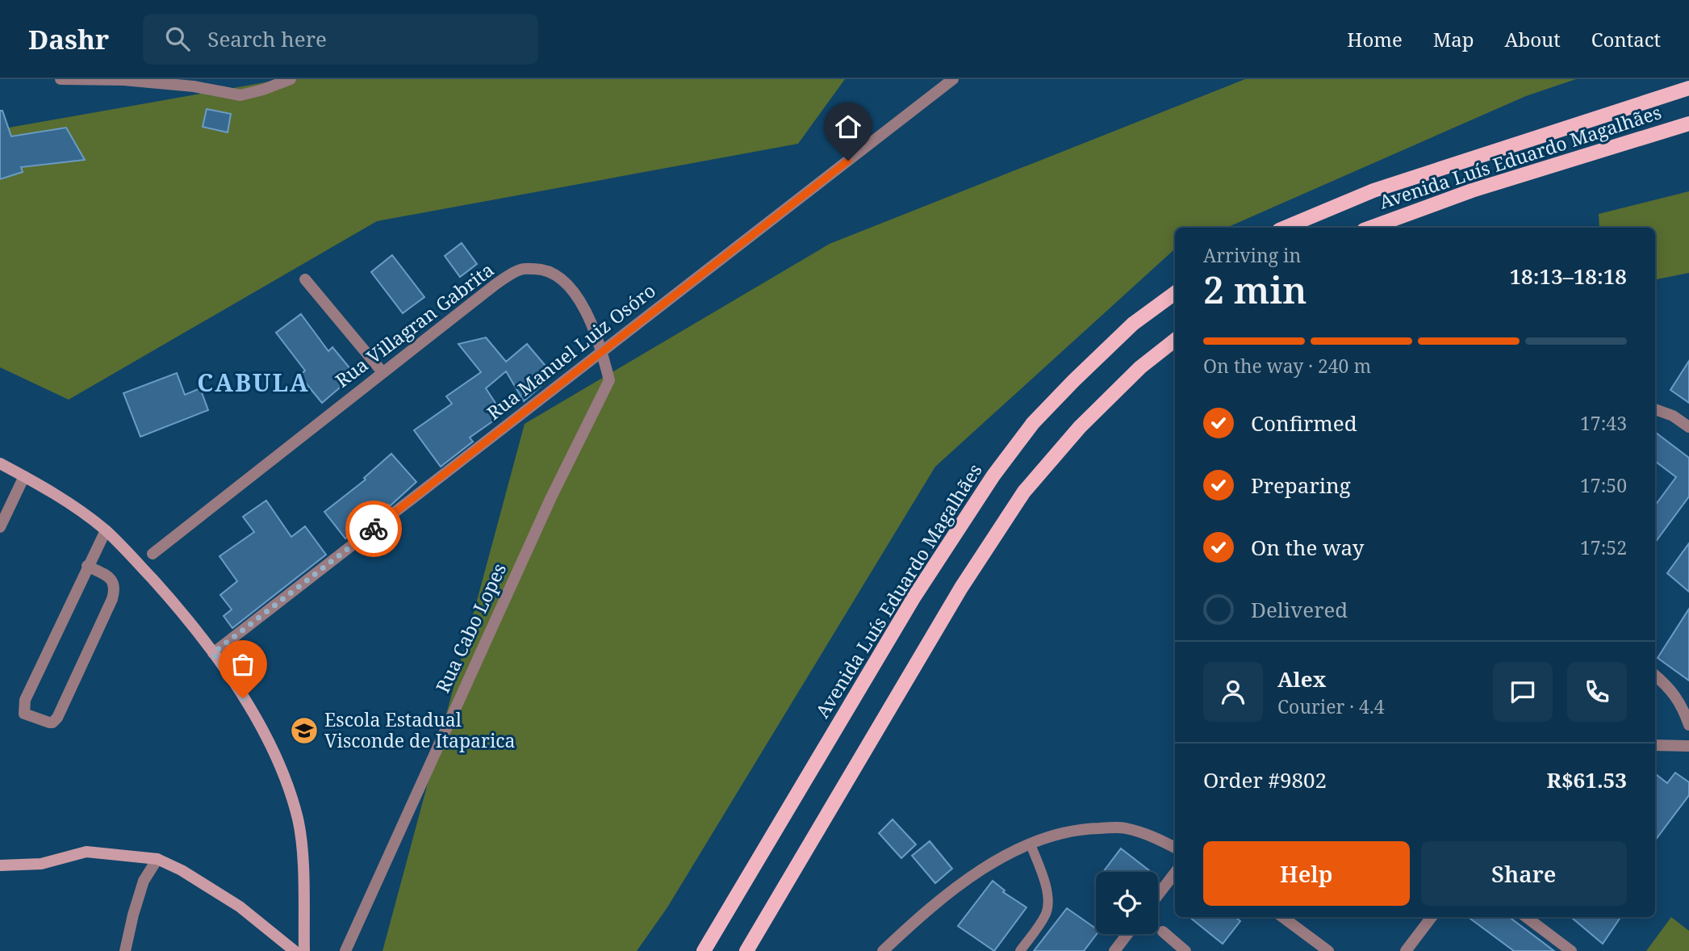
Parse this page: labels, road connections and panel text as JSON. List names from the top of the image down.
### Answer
{
  "streets": {
    "main road": ["Avenida Luís Eduardo Magalhães"],
    "street": ["Rua Villagran Gabrita", "Rua Manuel Luiz Osóro", "Rua Cabo Lopes"]
  },
  "crossings": [
    ["Rua Villagran Gabrita", "Rua Manuel Luiz Osóro"],
    ["Rua Villagran Gabrita", "Rua Cabo Lopes"],
    ["Rua Manuel Luiz Osóro", "Rua Cabo Lopes"]
  ],
  "districts": ["CABULA"],
  "places": {
    "school or university": ["Escola Estadual Visconde de Itaparica"]
  },
  "page": {
    "header": "Dashr",
    "search": "Search here",
    "nav": [
      "Home",
      "Map",
      "About",
      "Contact"
    ],
    "heading": ["2 min", "Arriving in", "18:13–18:18"],
    "panel": [
      "Alex",
      "Courier · 4.4",
      "Order #9802",
      "R$61.53"
    ],
    "bar": "On the way · 240 m",
    "list": [
      ["Confirmed", "17:43"],
      ["Preparing", "17:50"],
      ["On the way", "17:52"],
      "Delivered"
    ],
    "buttons": ["Help", "Share"]
  }
}
